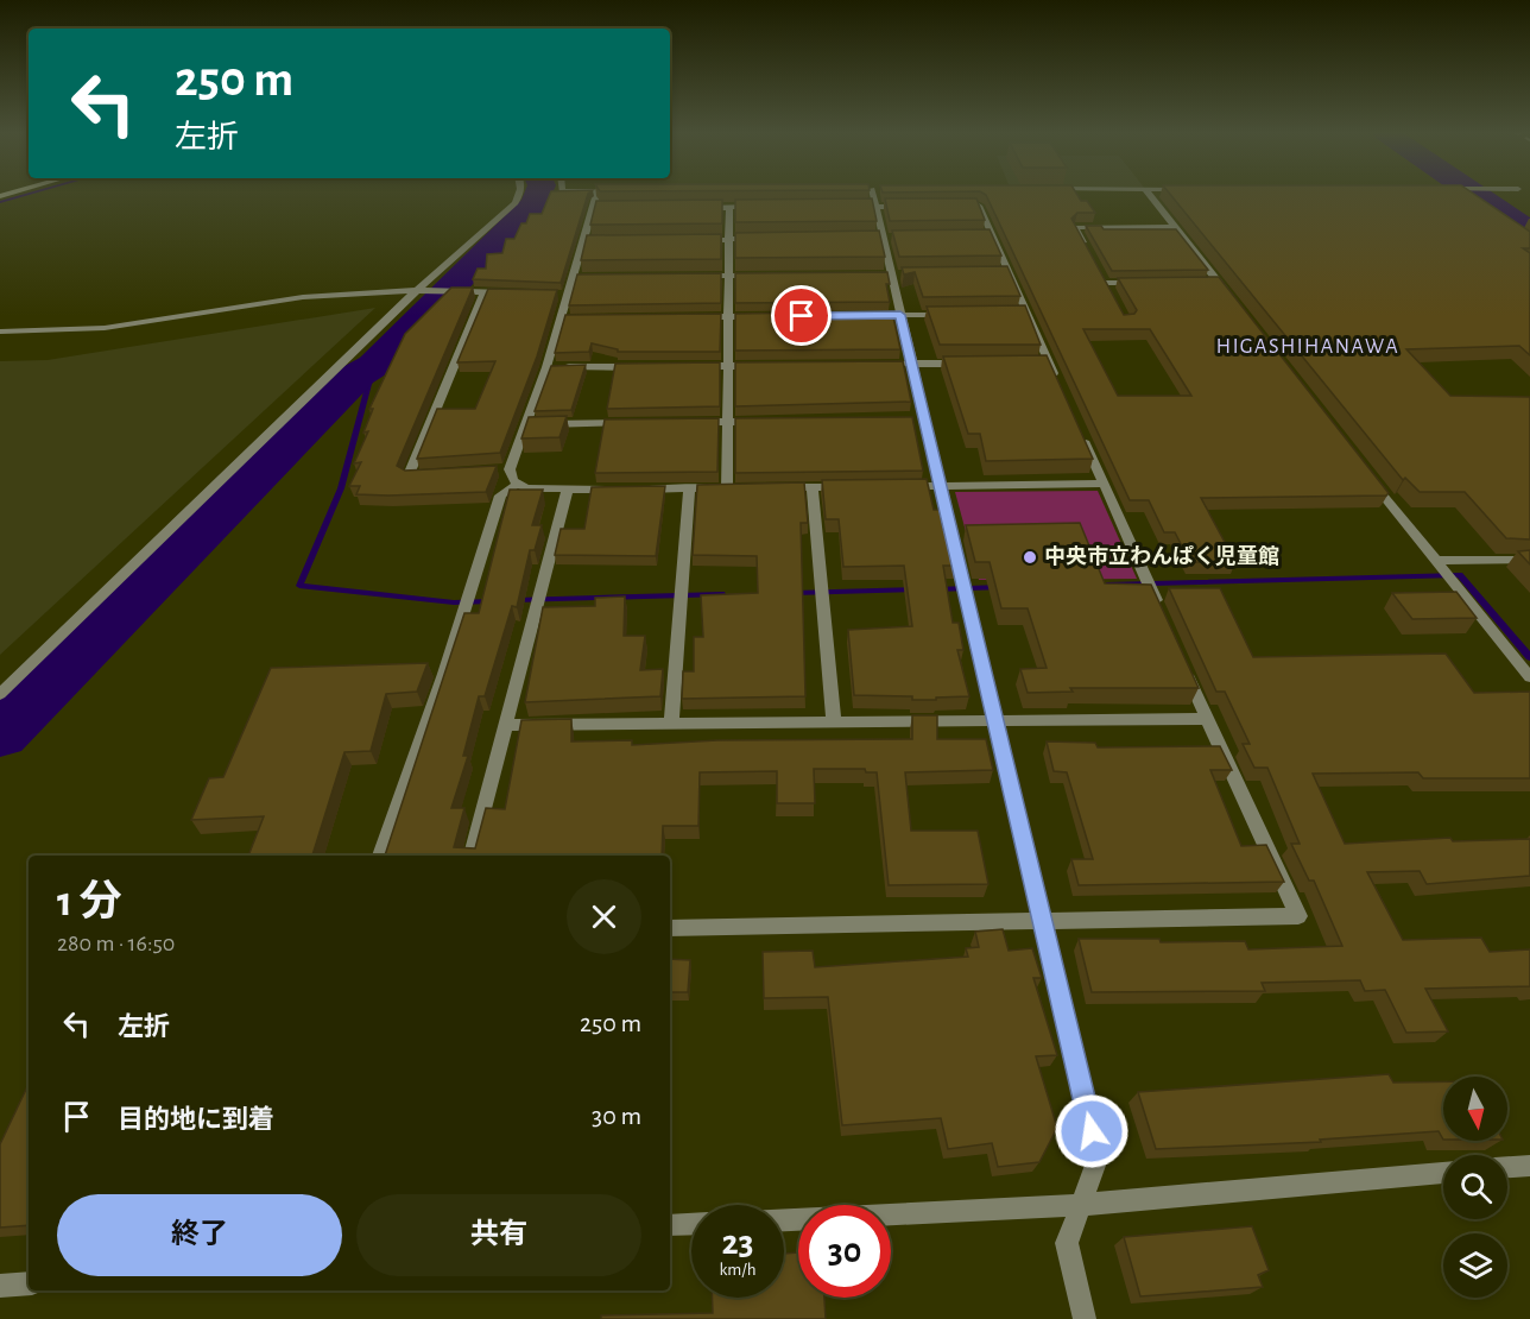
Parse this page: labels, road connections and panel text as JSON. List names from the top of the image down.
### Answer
{
  "districts": ["HIGASHIHANAWA"],
  "places": ["中央市立わんぱく児童館"],
  "north": "bottom",
  "page": {
    "turn": ["250 m", "左折"],
    "heading": ["1 分", "280 m · 16:50"],
    "list": [
      {
        "name": "左折",
        "value": "250 m"
      },
      {
        "name": "目的地に到着",
        "value": "30 m"
      }
    ],
    "buttons": ["終了", "共有"],
    "speed": "23 km/h",
    "limit": "30"
  }
}
